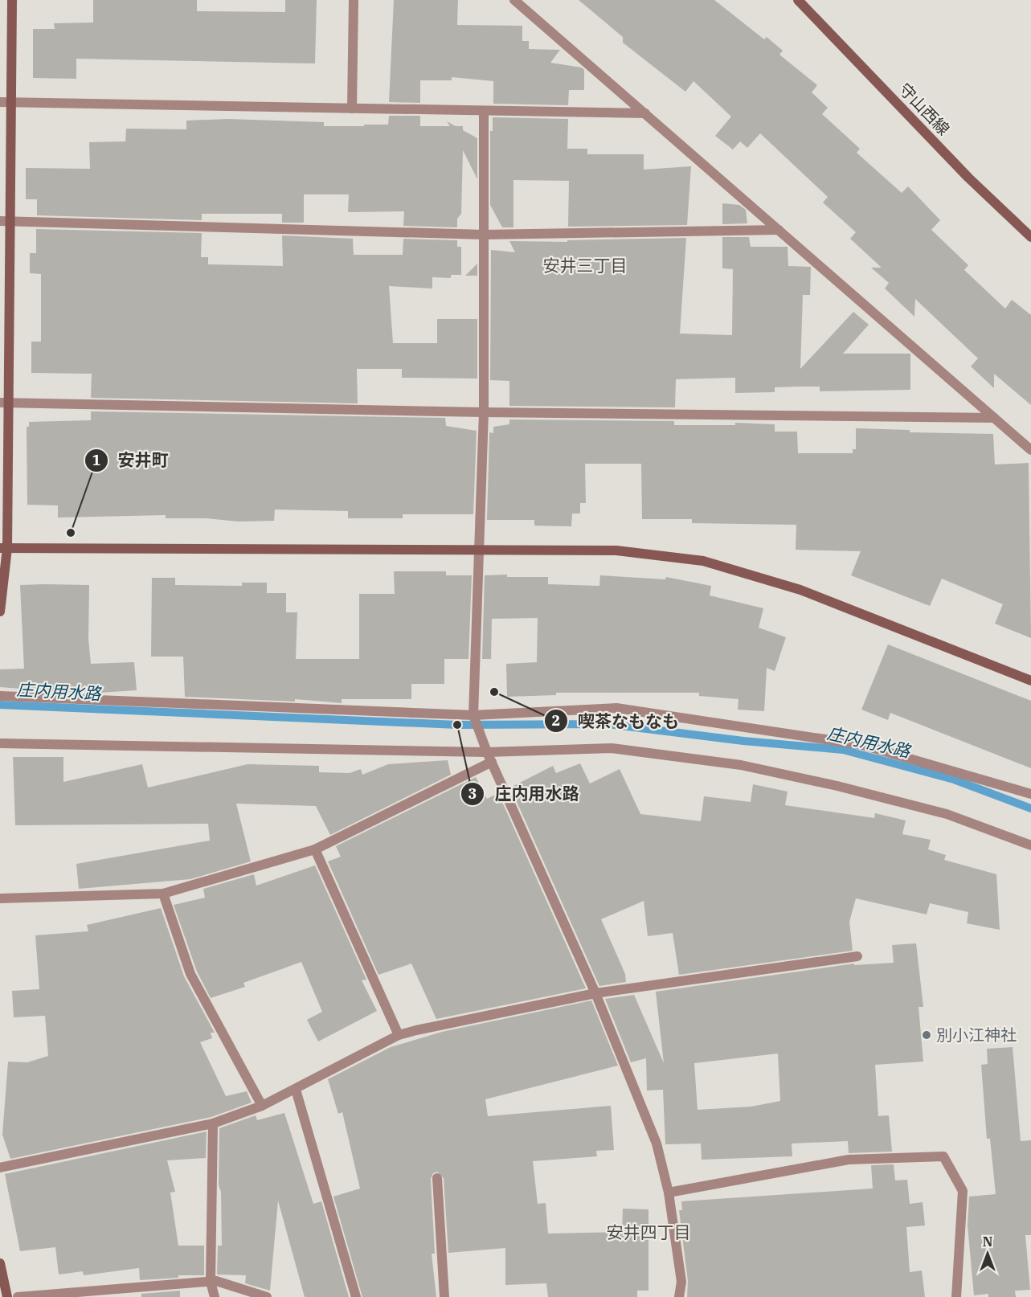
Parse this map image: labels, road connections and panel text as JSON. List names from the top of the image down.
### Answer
{
  "streets": {
    "street": ["守山西線"]
  },
  "districts": ["安井三丁目", "安井四丁目"],
  "water": ["庄内用水路"],
  "places": [
    "安井町",
    "喫茶なもなも",
    "庄内用水路",
    "別小江神社"
  ],
  "north": "top"
}
